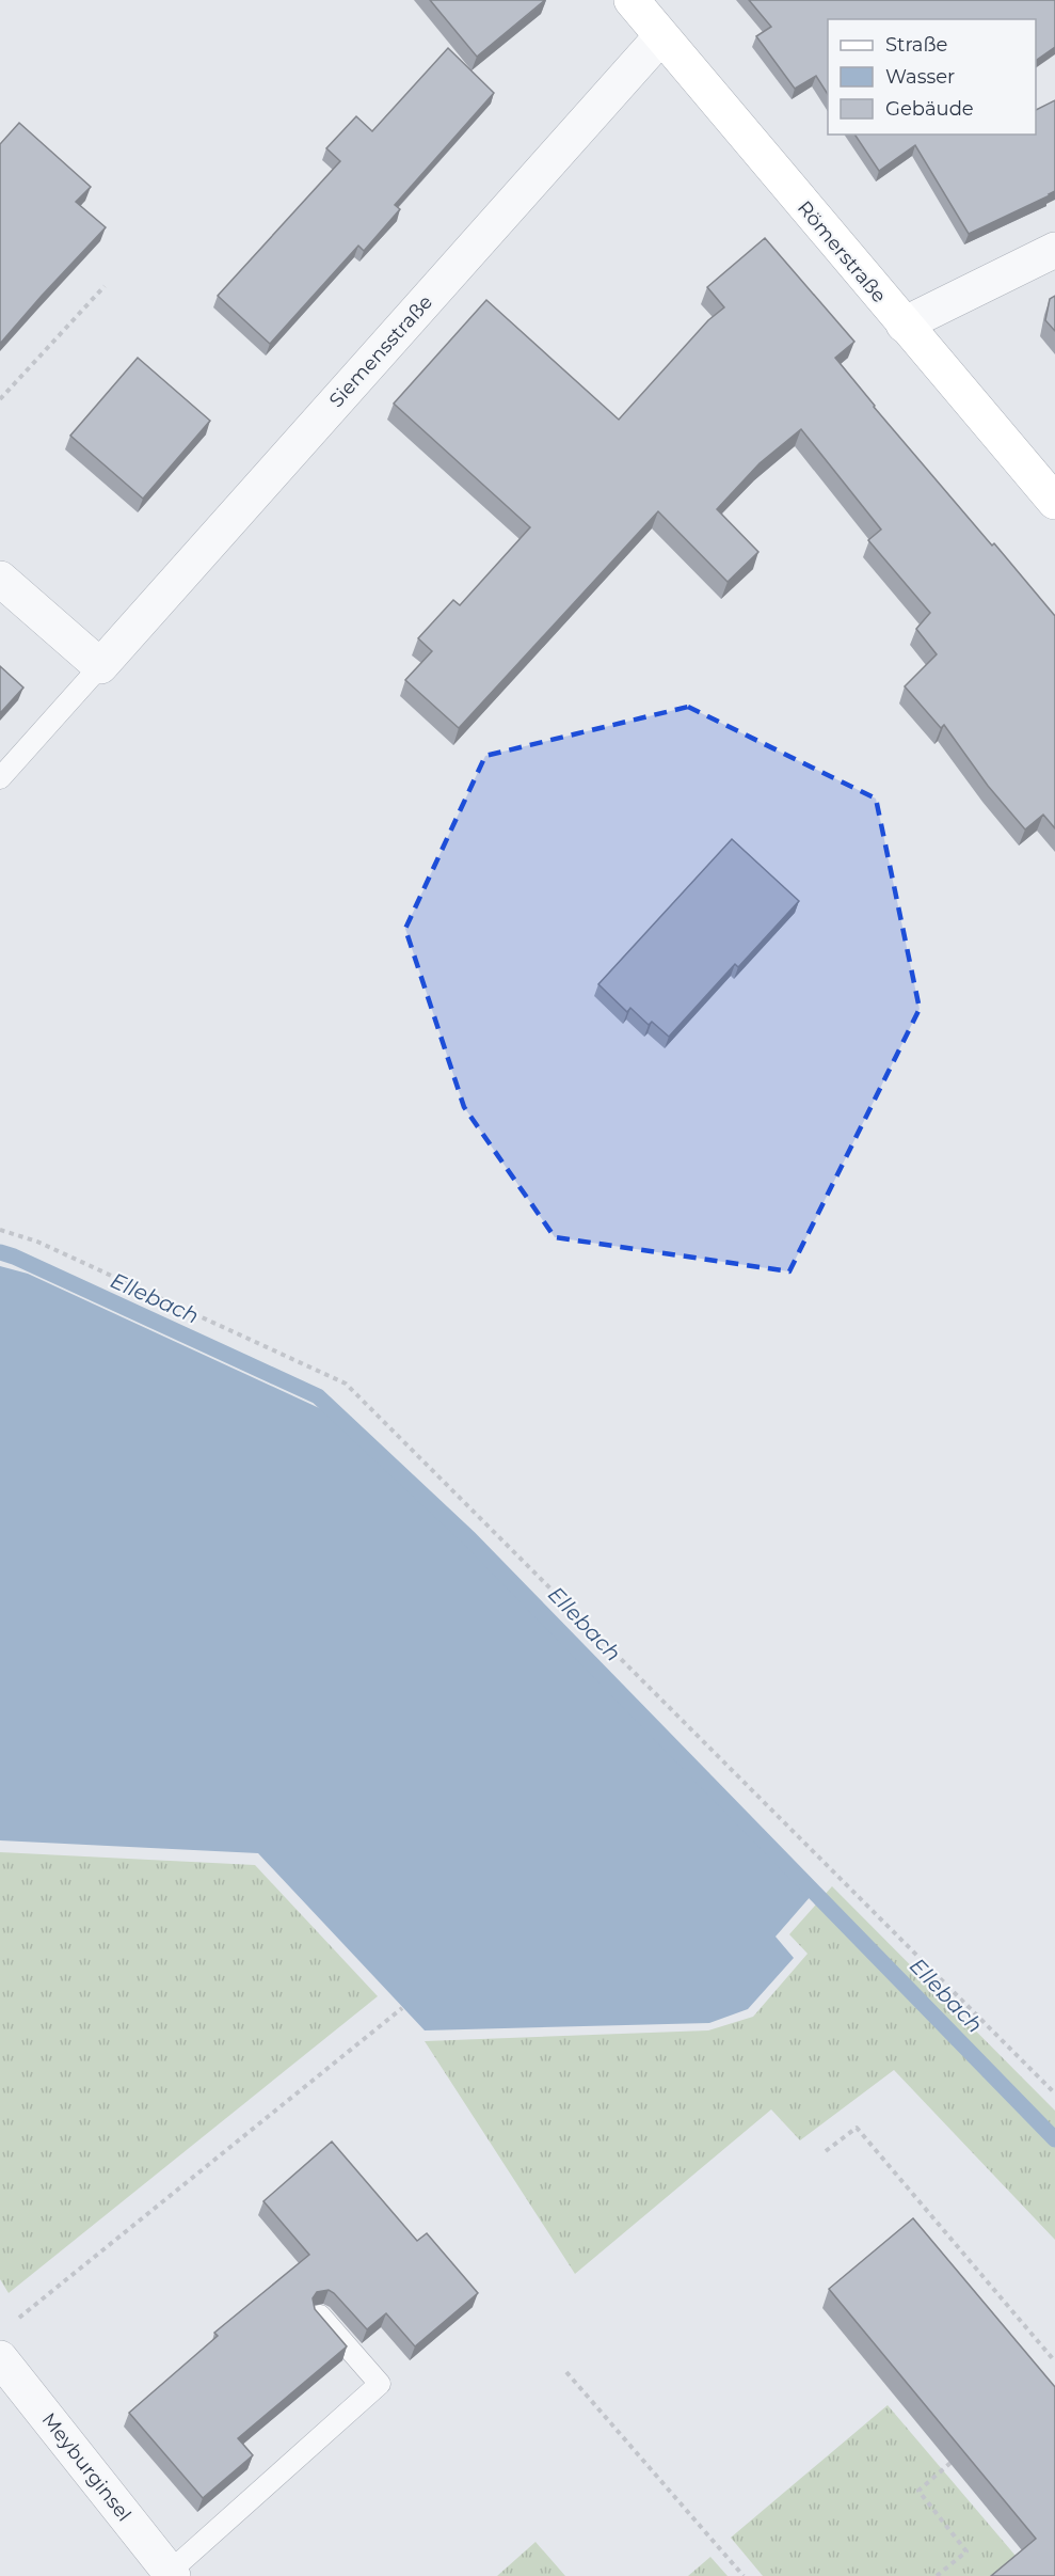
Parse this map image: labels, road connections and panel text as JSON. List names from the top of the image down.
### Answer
{
  "streets": {
    "main road": ["Römerstraße"],
    "street": ["Siemensstraße", "Meyburginsel"]
  },
  "crossings": [
    ["Römerstraße", "Siemensstraße"]
  ],
  "water": ["Ellebach"],
  "legend": ["Straße", "Wasser", "Gebäude"]
}
